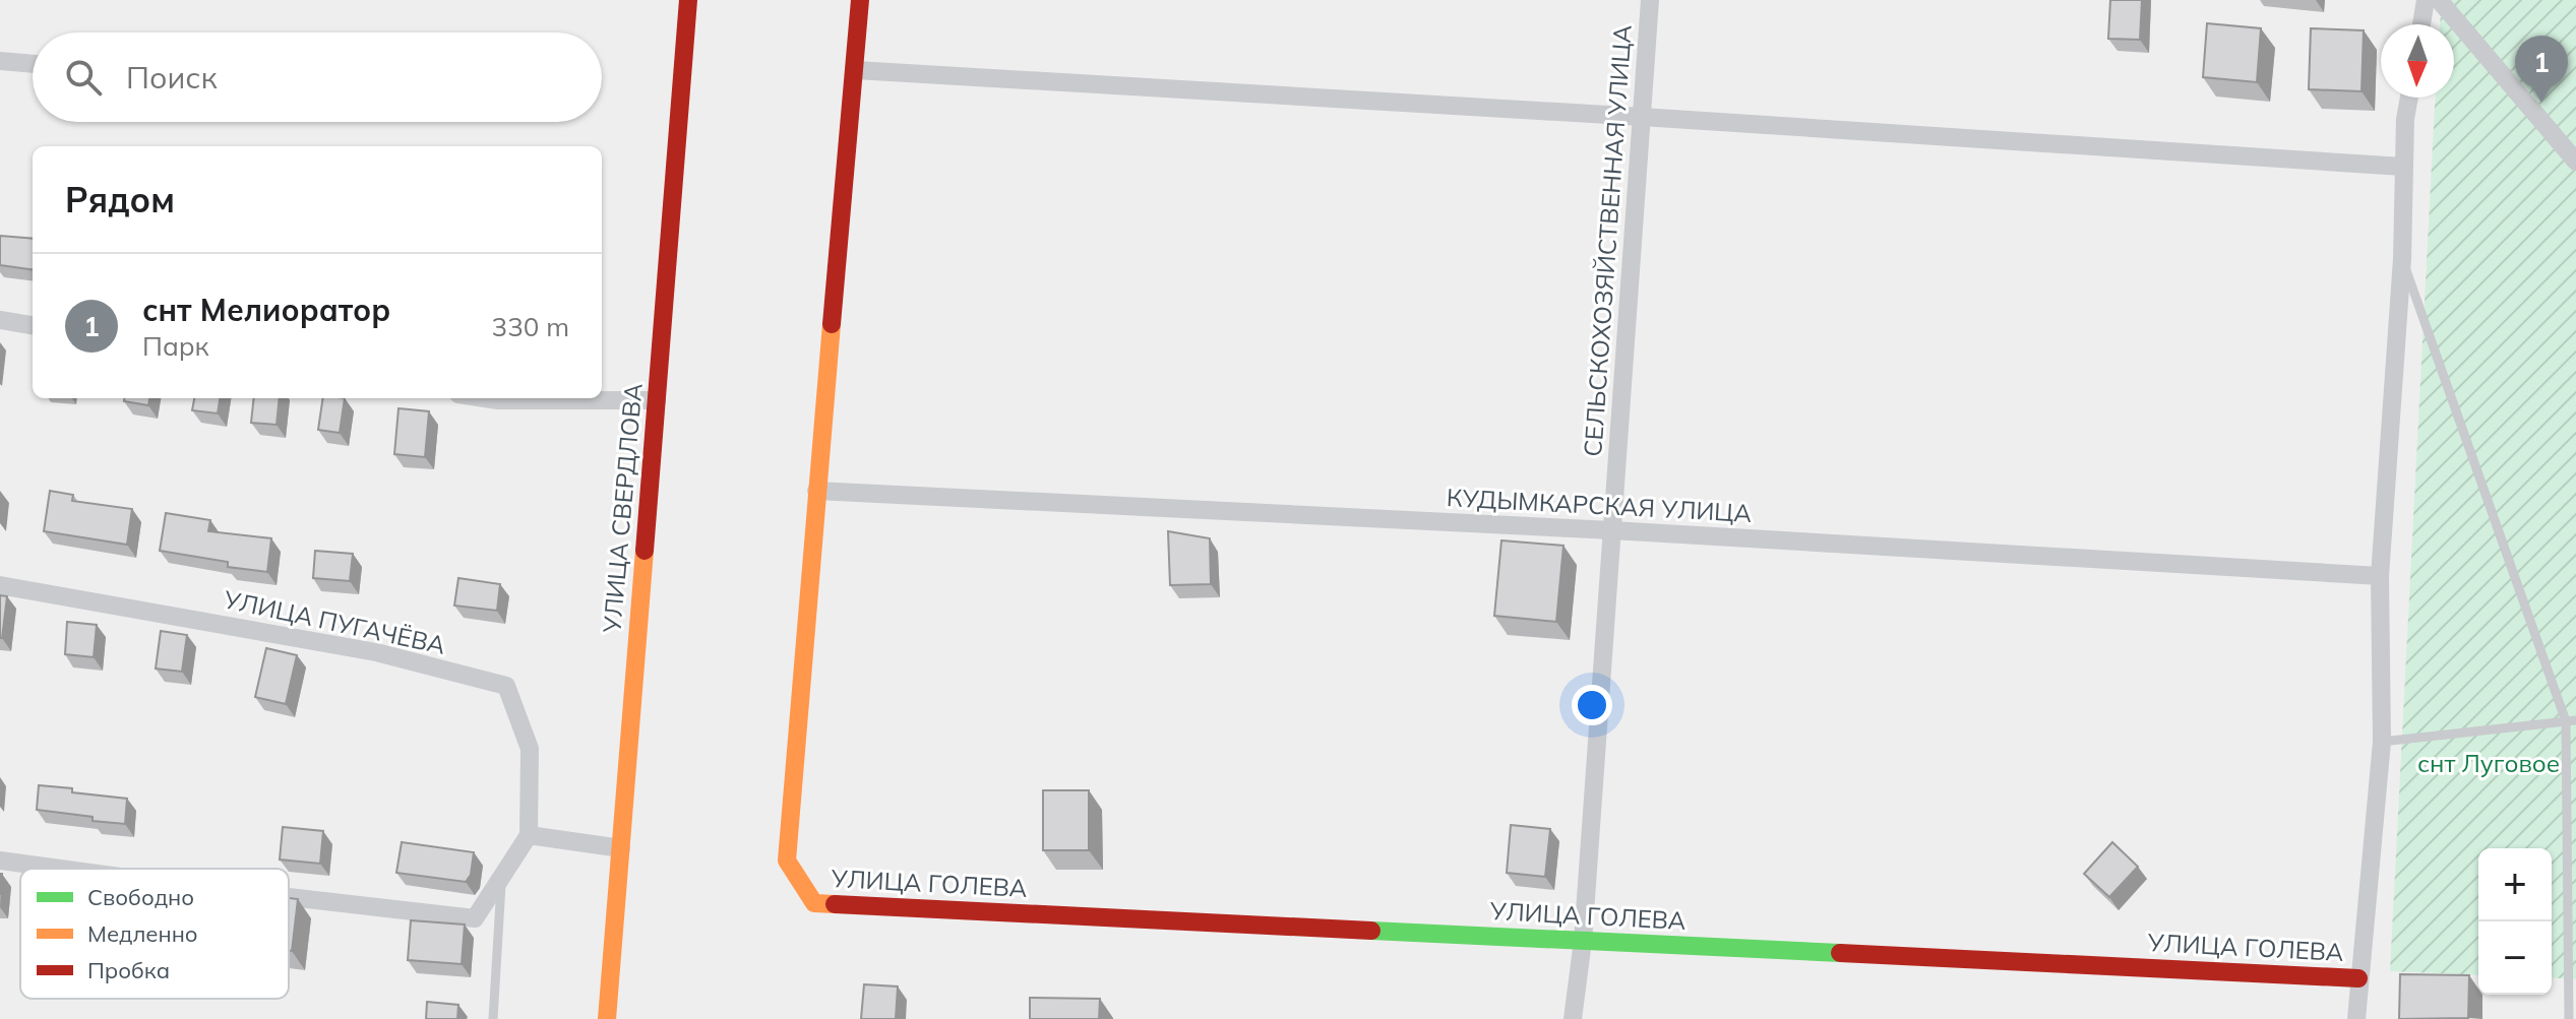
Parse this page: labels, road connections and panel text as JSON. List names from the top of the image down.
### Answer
{
  "streets": {
    "street": [
      "СЕЛЬСКОХОЗЯЙСТВЕННАЯ УЛИЦА",
      "КУДЫМКАРСКАЯ УЛИЦА",
      "УЛИЦА СВЕРДЛОВА",
      "УЛИЦА ПУГАЧЁВА",
      "УЛИЦА ГОЛЕВА"
    ]
  },
  "crossings": [
    ["СЕЛЬСКОХОЗЯЙСТВЕННАЯ УЛИЦА", "КУДЫМКАРСКАЯ УЛИЦА"],
    ["СЕЛЬСКОХОЗЯЙСТВЕННАЯ УЛИЦА", "УЛИЦА ГОЛЕВА"],
    ["КУДЫМКАРСКАЯ УЛИЦА", "УЛИЦА ГОЛЕВА"]
  ],
  "parks": ["снт Луговое"],
  "legend": ["Свободно", "Медленно", "Пробка"],
  "north": "bottom",
  "page": {
    "search": "Поиск",
    "pins": "1",
    "heading": "Рядом",
    "list": [
      {
        "mark": "1",
        "name": "снт Мелиоратор",
        "note": "Парк",
        "value": "330 m"
      }
    ],
    "map_buttons": ["+", "−"]
  }
}
